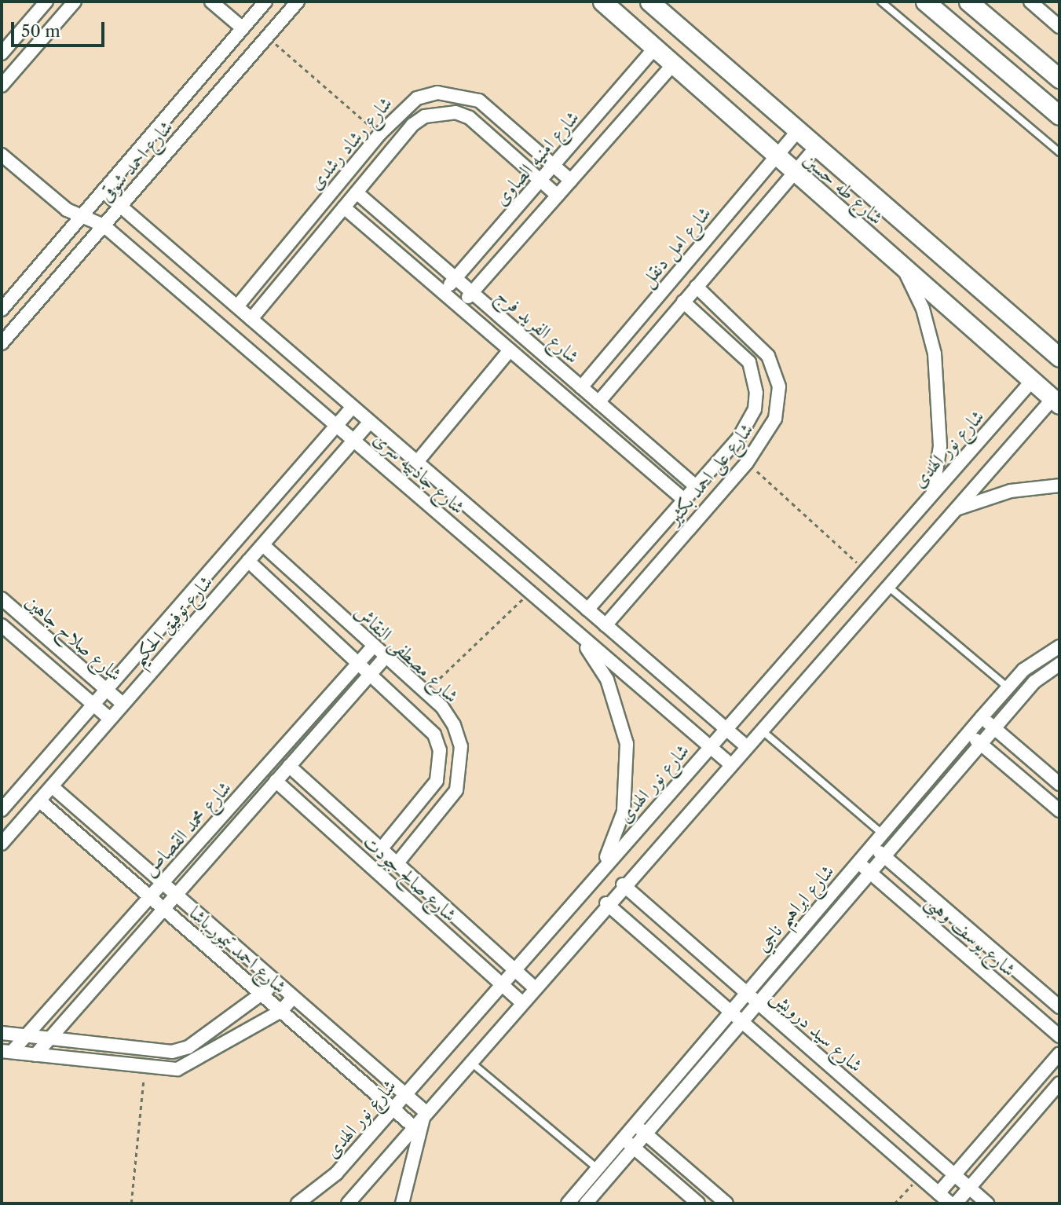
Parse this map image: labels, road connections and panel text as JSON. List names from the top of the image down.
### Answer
{
  "streets": {
    "street": [
      "شارع رشاد رشدى",
      "شارع امنيه الصاوى",
      "شارع احمد شوقى",
      "شارع طه حسين",
      "شارع امل دنقل",
      "شارع الفريد فرج",
      "شارع نور الهدى",
      "شارع جاذبيه سرى",
      "شارع على احمد بكثير",
      "شارع توفيق الحكيم",
      "شارع صلاح جاهين",
      "شارع مصطفى النقاش",
      "شارع محمد القصاص",
      "شارع صالح جودت",
      "شارع ابراهيم ناجي",
      "شارع يوسف وهبى",
      "شارع احمد تيمور باشا",
      "شارع سيد درويش"
    ]
  },
  "crossings": [
    ["شارع رشاد رشدى", "شارع امنيه الصاوى"],
    ["شارع رشاد رشدى", "شارع الفريد فرج"],
    ["شارع رشاد رشدى", "شارع جاذبيه سرى"],
    ["شارع امنيه الصاوى", "شارع طه حسين"],
    ["شارع امنيه الصاوى", "شارع الفريد فرج"],
    ["شارع احمد شوقى", "شارع جاذبيه سرى"],
    ["شارع طه حسين", "شارع امل دنقل"],
    ["شارع طه حسين", "شارع نور الهدى"],
    ["شارع امل دنقل", "شارع الفريد فرج"],
    ["شارع الفريد فرج", "شارع على احمد بكثير"],
    ["شارع نور الهدى", "شارع جاذبيه سرى"],
    ["شارع نور الهدى", "شارع صالح جودت"],
    ["شارع نور الهدى", "شارع احمد تيمور باشا"],
    ["شارع جاذبيه سرى", "شارع على احمد بكثير"],
    ["شارع جاذبيه سرى", "شارع توفيق الحكيم"],
    ["شارع توفيق الحكيم", "شارع صلاح جاهين"],
    ["شارع توفيق الحكيم", "شارع مصطفى النقاش"],
    ["شارع توفيق الحكيم", "شارع احمد تيمور باشا"],
    ["شارع مصطفى النقاش", "شارع محمد القصاص"],
    ["شارع مصطفى النقاش", "شارع صالح جودت"],
    ["شارع محمد القصاص", "شارع صالح جودت"],
    ["شارع محمد القصاص", "شارع احمد تيمور باشا"],
    ["شارع ابراهيم ناجي", "شارع يوسف وهبى"],
    ["شارع ابراهيم ناجي", "شارع سيد درويش"]
  ],
  "scale_bar": "50 m"
}
